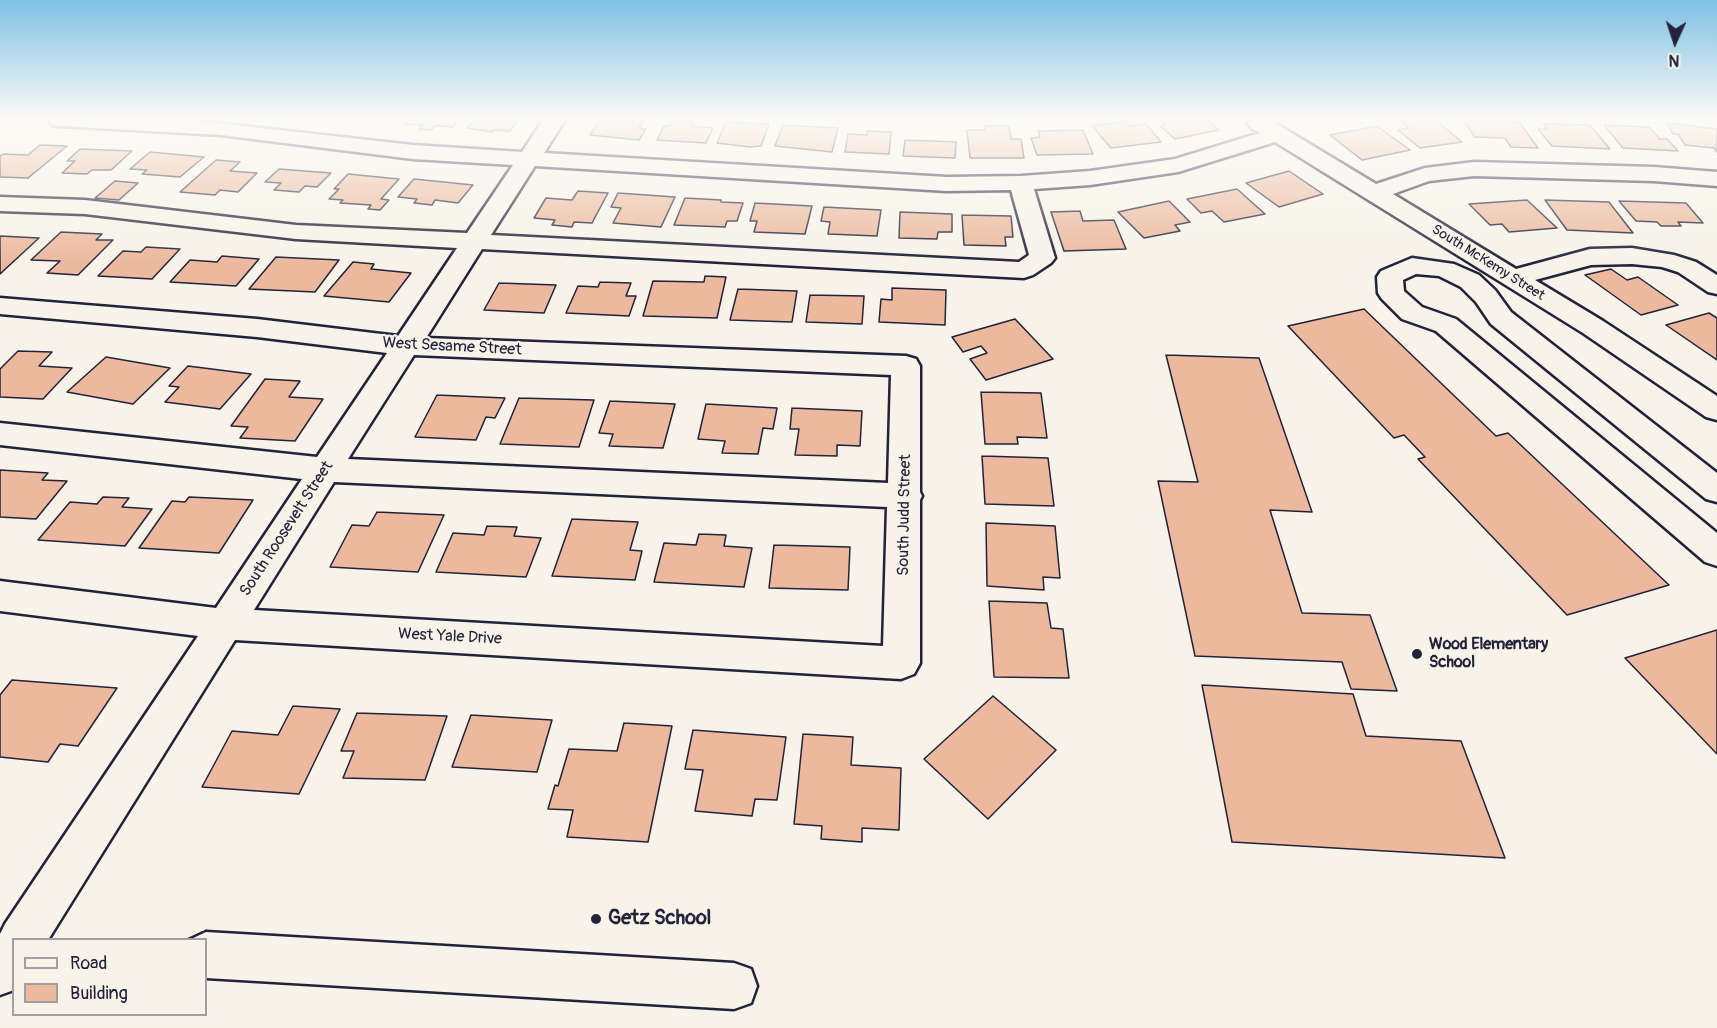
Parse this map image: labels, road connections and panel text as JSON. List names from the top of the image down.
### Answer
{
  "streets": {
    "street": [
      "South McKemy Street",
      "West Sesame Street",
      "South Judd Street",
      "South Roosevelt Street",
      "West Yale Drive"
    ]
  },
  "crossings": [
    ["West Sesame Street", "South Judd Street"],
    ["West Sesame Street", "South Roosevelt Street"],
    ["South Judd Street", "West Yale Drive"],
    ["South Roosevelt Street", "West Yale Drive"]
  ],
  "places": ["Wood Elementary School", "Getz School"],
  "legend": ["Road", "Building"],
  "north": "bottom"
}
